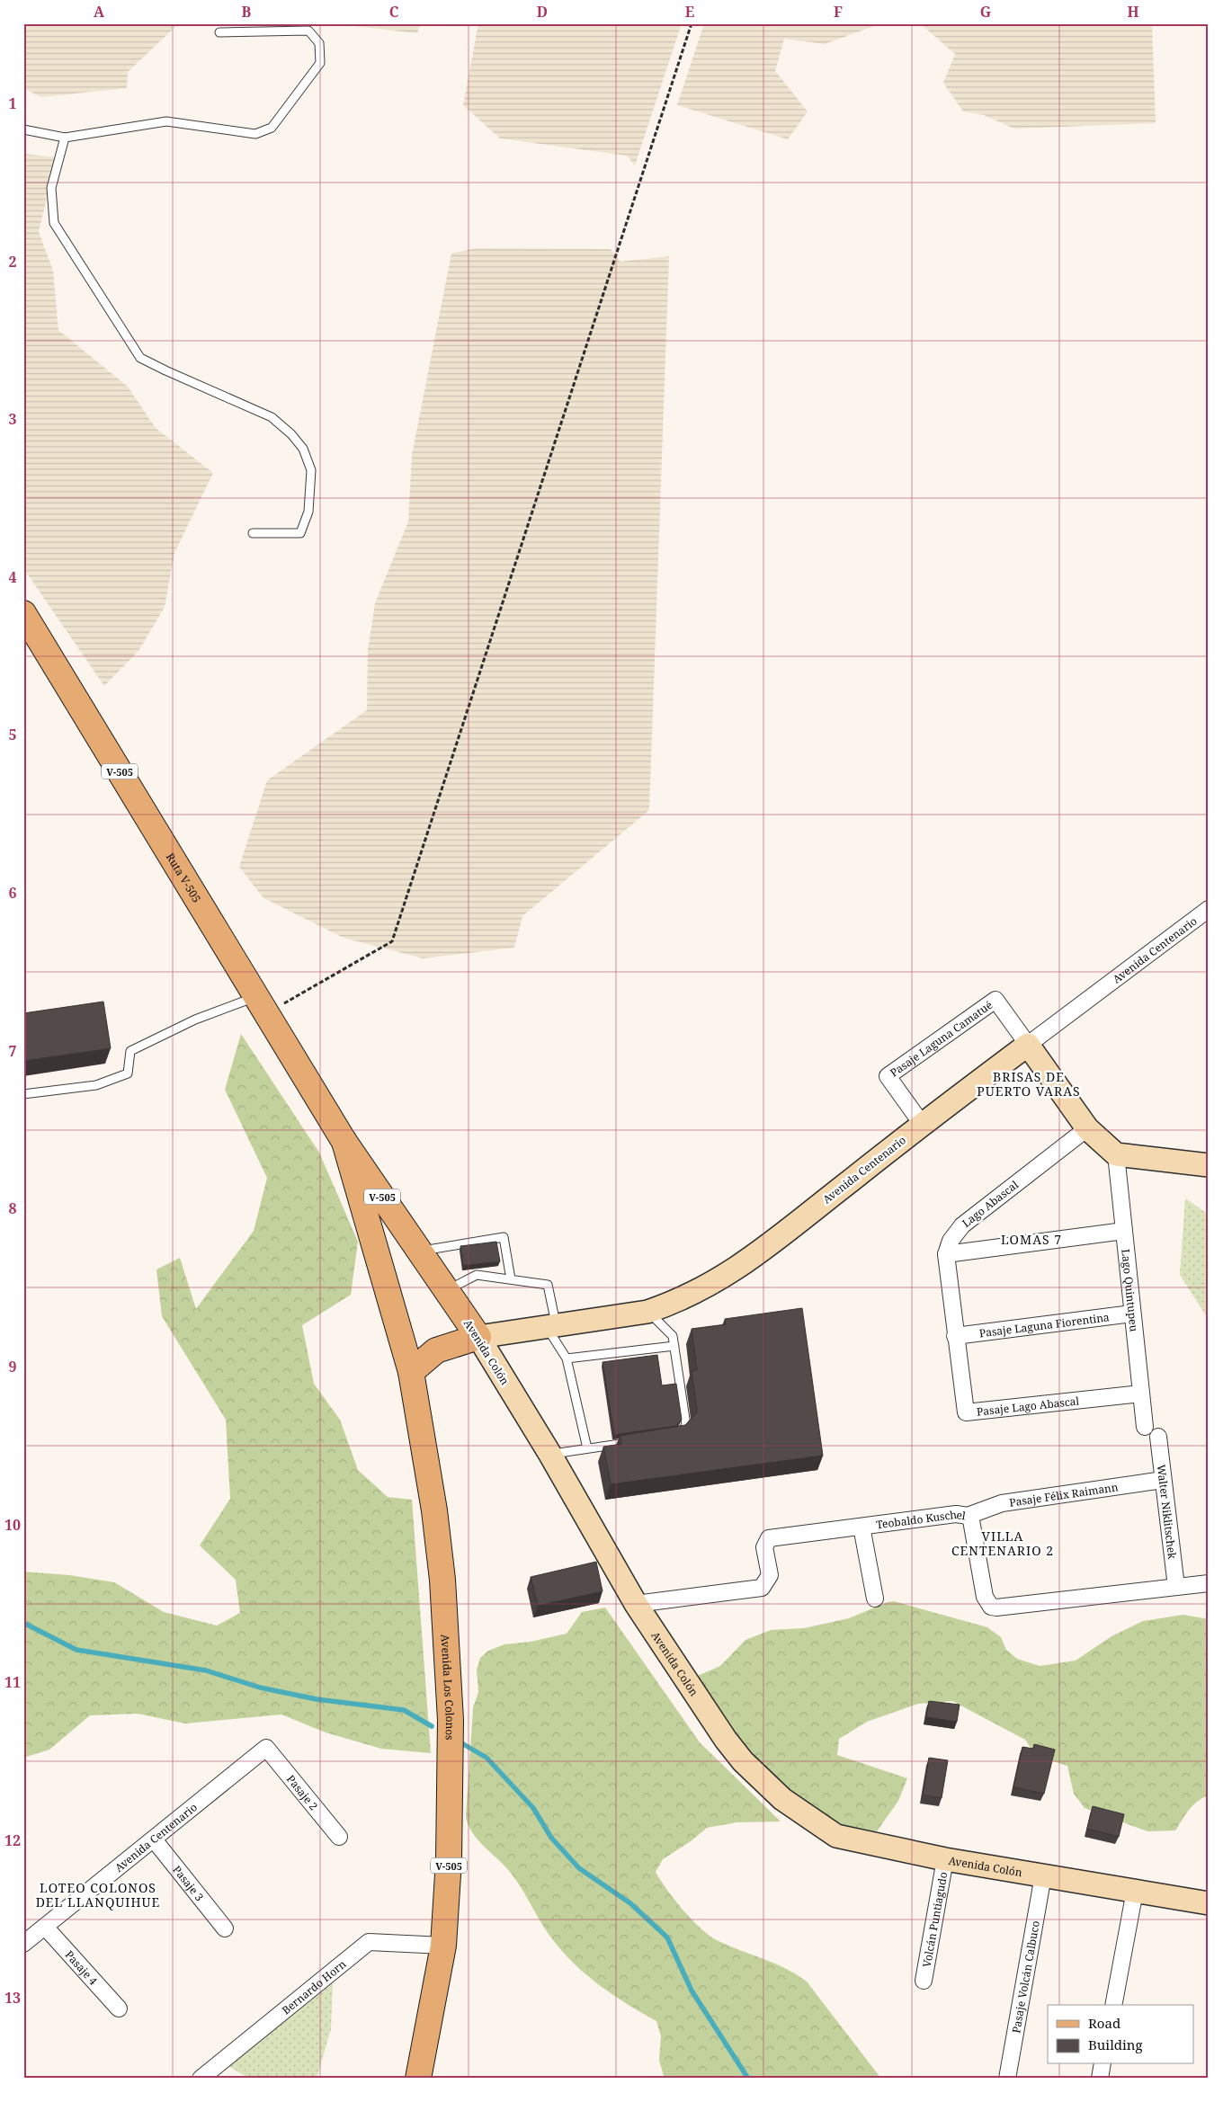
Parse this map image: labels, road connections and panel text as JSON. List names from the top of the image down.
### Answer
{
  "streets": {
    "main road": [
      "V-505",
      "Ruta V-505",
      "Avenida Centenario",
      "Avenida Colón",
      "Avenida Los Colonos"
    ],
    "street": [
      "Pasaje Laguna Camatué",
      "Lago Abascal",
      "Lago Quintupeu",
      "Pasaje Laguna Fiorentina",
      "Pasaje Lago Abascal",
      "Pasaje Félix Raimann",
      "Walter Niklitschek",
      "Teobaldo Kuschel",
      "Pasaje 2",
      "Pasaje 3",
      "Volcán Puntiagudo",
      "Pasaje 4",
      "Pasaje Volcán Calbuco",
      "Bernardo Horn"
    ]
  },
  "crossings": [
    ["Ruta V-505", "Avenida Colón"],
    ["Ruta V-505", "Avenida Los Colonos"],
    ["Avenida Centenario", "Pasaje Laguna Camatué"],
    ["Avenida Centenario", "Avenida Colón"],
    ["Avenida Centenario", "Pasaje 2"],
    ["Avenida Centenario", "Pasaje 3"],
    ["Avenida Centenario", "Pasaje 4"],
    ["Lago Quintupeu", "Pasaje Laguna Fiorentina"],
    ["Lago Quintupeu", "Pasaje Lago Abascal"],
    ["Pasaje Laguna Fiorentina", "Pasaje Lago Abascal"],
    ["Avenida Colón", "Teobaldo Kuschel"],
    ["Avenida Colón", "Avenida Los Colonos"],
    ["Avenida Colón", "Volcán Puntiagudo"],
    ["Avenida Colón", "Pasaje Volcán Calbuco"],
    ["Pasaje Félix Raimann", "Walter Niklitschek"],
    ["Pasaje Félix Raimann", "Teobaldo Kuschel"],
    ["Walter Niklitschek", "Teobaldo Kuschel"],
    ["Avenida Los Colonos", "Bernardo Horn"]
  ],
  "districts": [
    "BRISAS DE PUERTO VARAS",
    "LOMAS 7",
    "VILLA CENTENARIO 2",
    "LOTEO COLONOS DEL LLANQUIHUE"
  ],
  "legend": ["Road", "Building"],
  "grid": {
    "columns": [
      "A",
      "B",
      "C",
      "D",
      "E",
      "F",
      "G",
      "H"
    ],
    "rows": [
      "1",
      "2",
      "3",
      "4",
      "5",
      "6",
      "7",
      "8",
      "9",
      "10",
      "11",
      "12",
      "13"
    ]
  }
}
